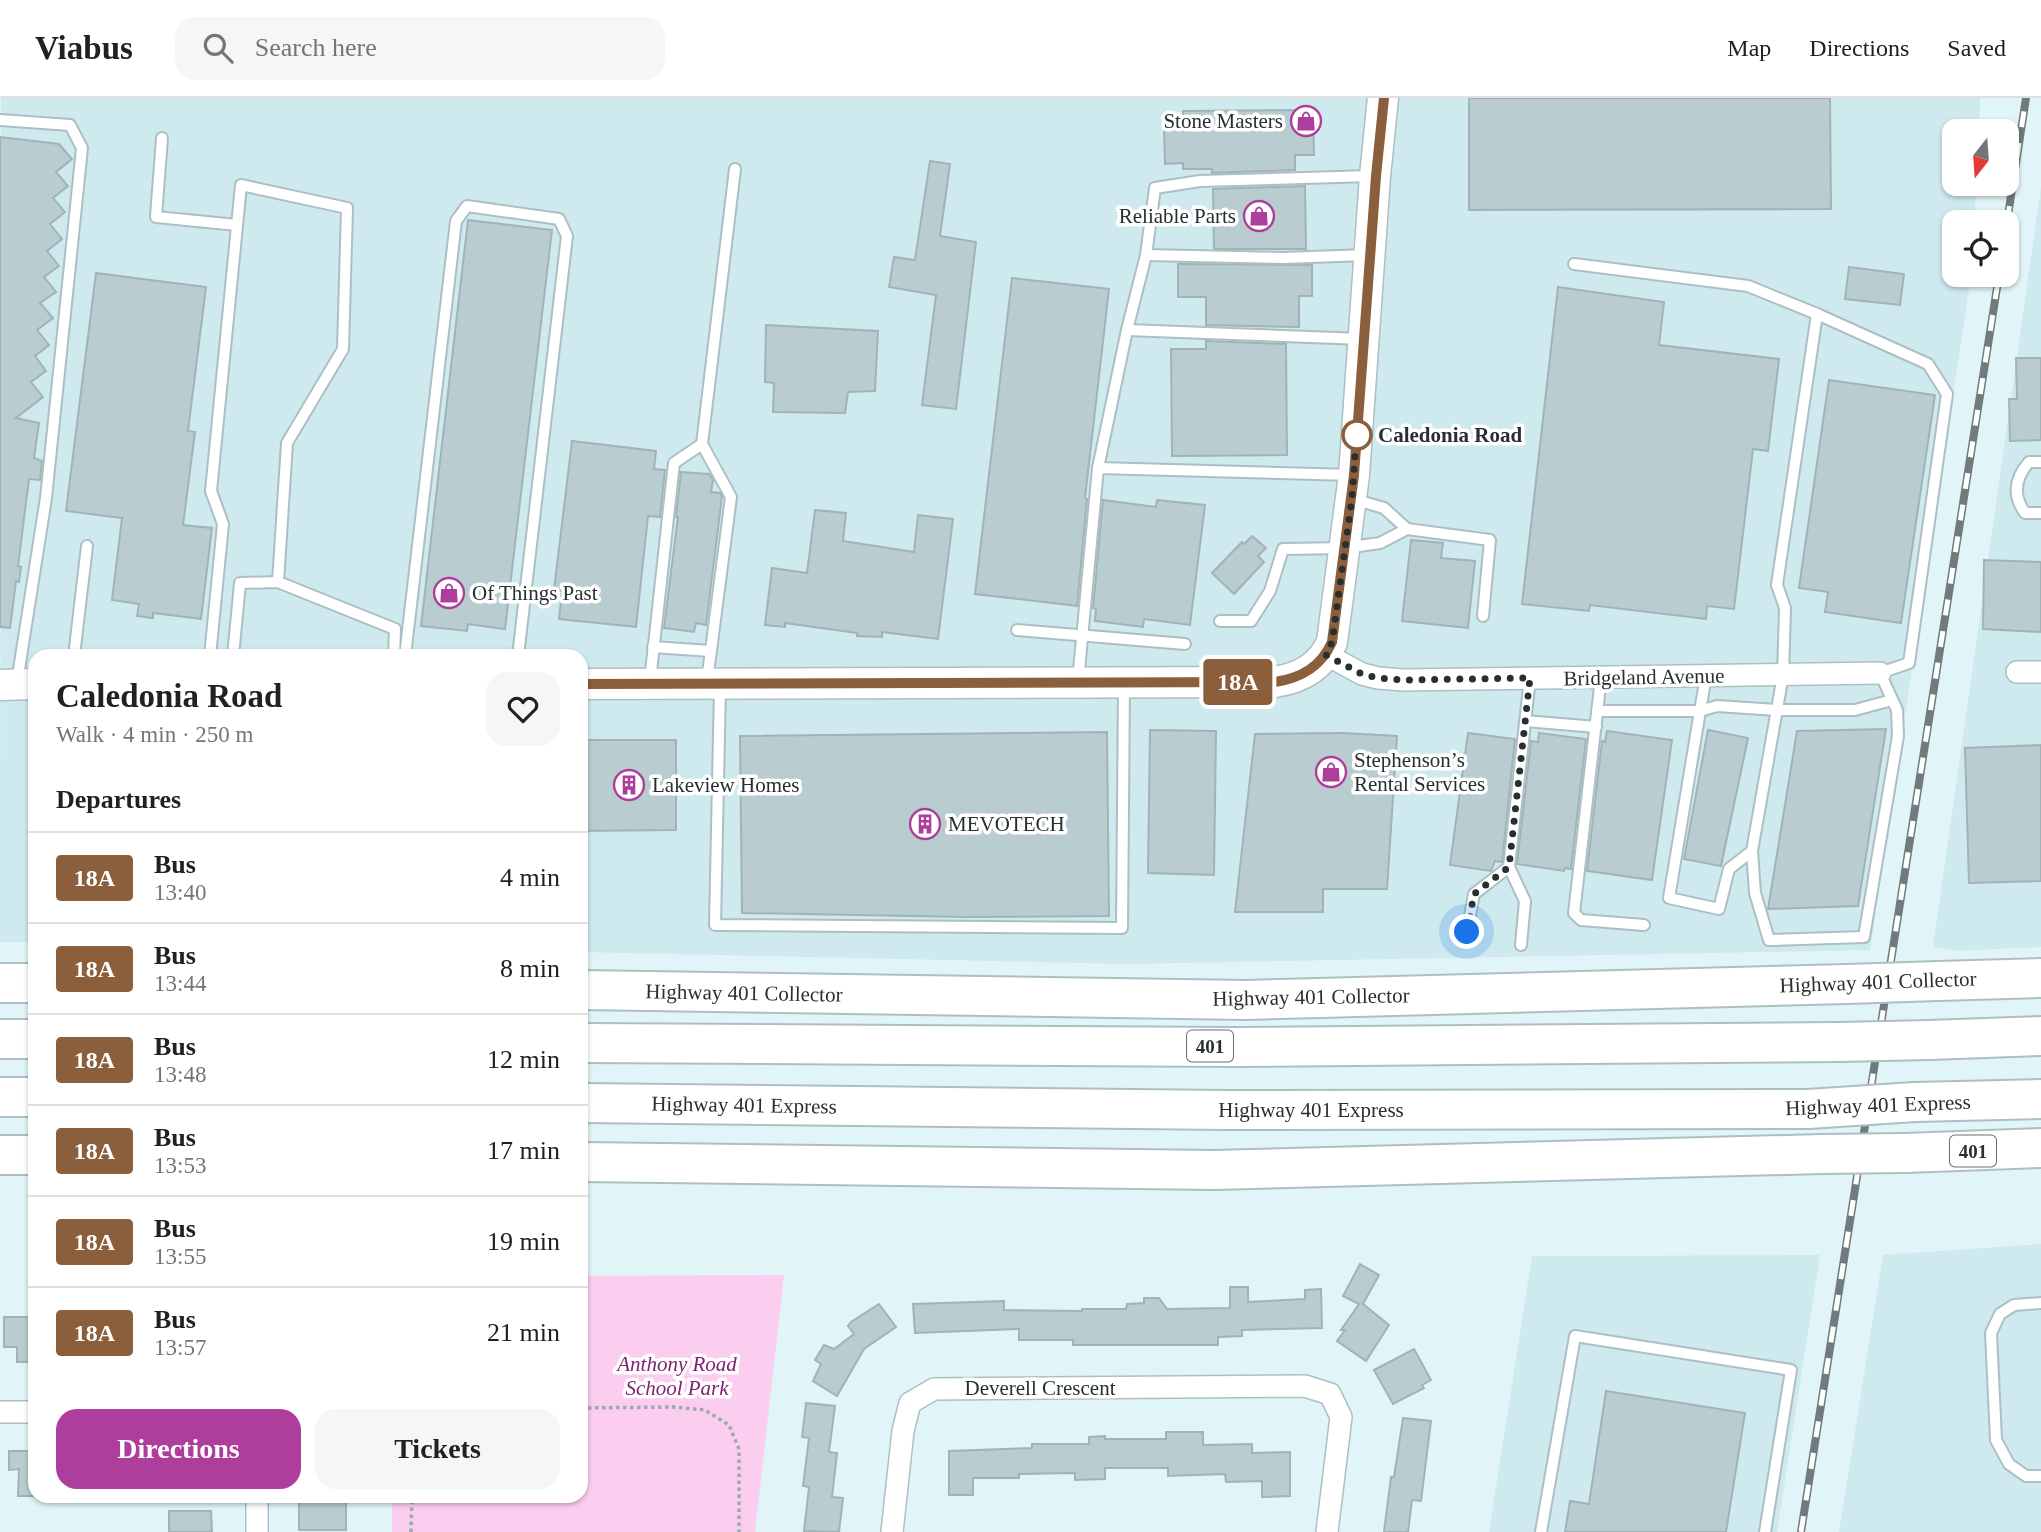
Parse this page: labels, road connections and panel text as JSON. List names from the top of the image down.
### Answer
{
  "streets": {
    "highway": ["Highway 401 Collector", "401", "Highway 401 Express"],
    "street": ["Bridgeland Avenue", "Deverell Crescent"]
  },
  "parks": ["Anthony Road School Park"],
  "places": {
    "shop": [
      "Stone Masters",
      "Reliable Parts",
      "Of Things Past",
      "Stephenson’s Rental Services"
    ],
    "other": ["Caledonia Road"],
    "building": ["Lakeview Homes", "MEVOTECH"]
  },
  "lines": ["bus line 18A"],
  "north": "bottom",
  "page": {
    "header": "Viabus",
    "search": "Search here",
    "nav": ["Map", "Directions", "Saved"],
    "on_map": "18A",
    "heading": [
      ["Caledonia Road", "Walk · 4 min · 250 m"],
      "Departures"
    ],
    "list": [
      {
        "mark": "18A",
        "name": "Bus",
        "note": "13:40",
        "value": "4 min"
      },
      {
        "mark": "18A",
        "name": "Bus",
        "note": "13:44",
        "value": "8 min"
      },
      {
        "mark": "18A",
        "name": "Bus",
        "note": "13:48",
        "value": "12 min"
      },
      {
        "mark": "18A",
        "name": "Bus",
        "note": "13:53",
        "value": "17 min"
      },
      {
        "mark": "18A",
        "name": "Bus",
        "note": "13:55",
        "value": "19 min"
      },
      {
        "mark": "18A",
        "name": "Bus",
        "note": "13:57",
        "value": "21 min"
      }
    ],
    "buttons": ["Directions", "Tickets"]
  }
}
